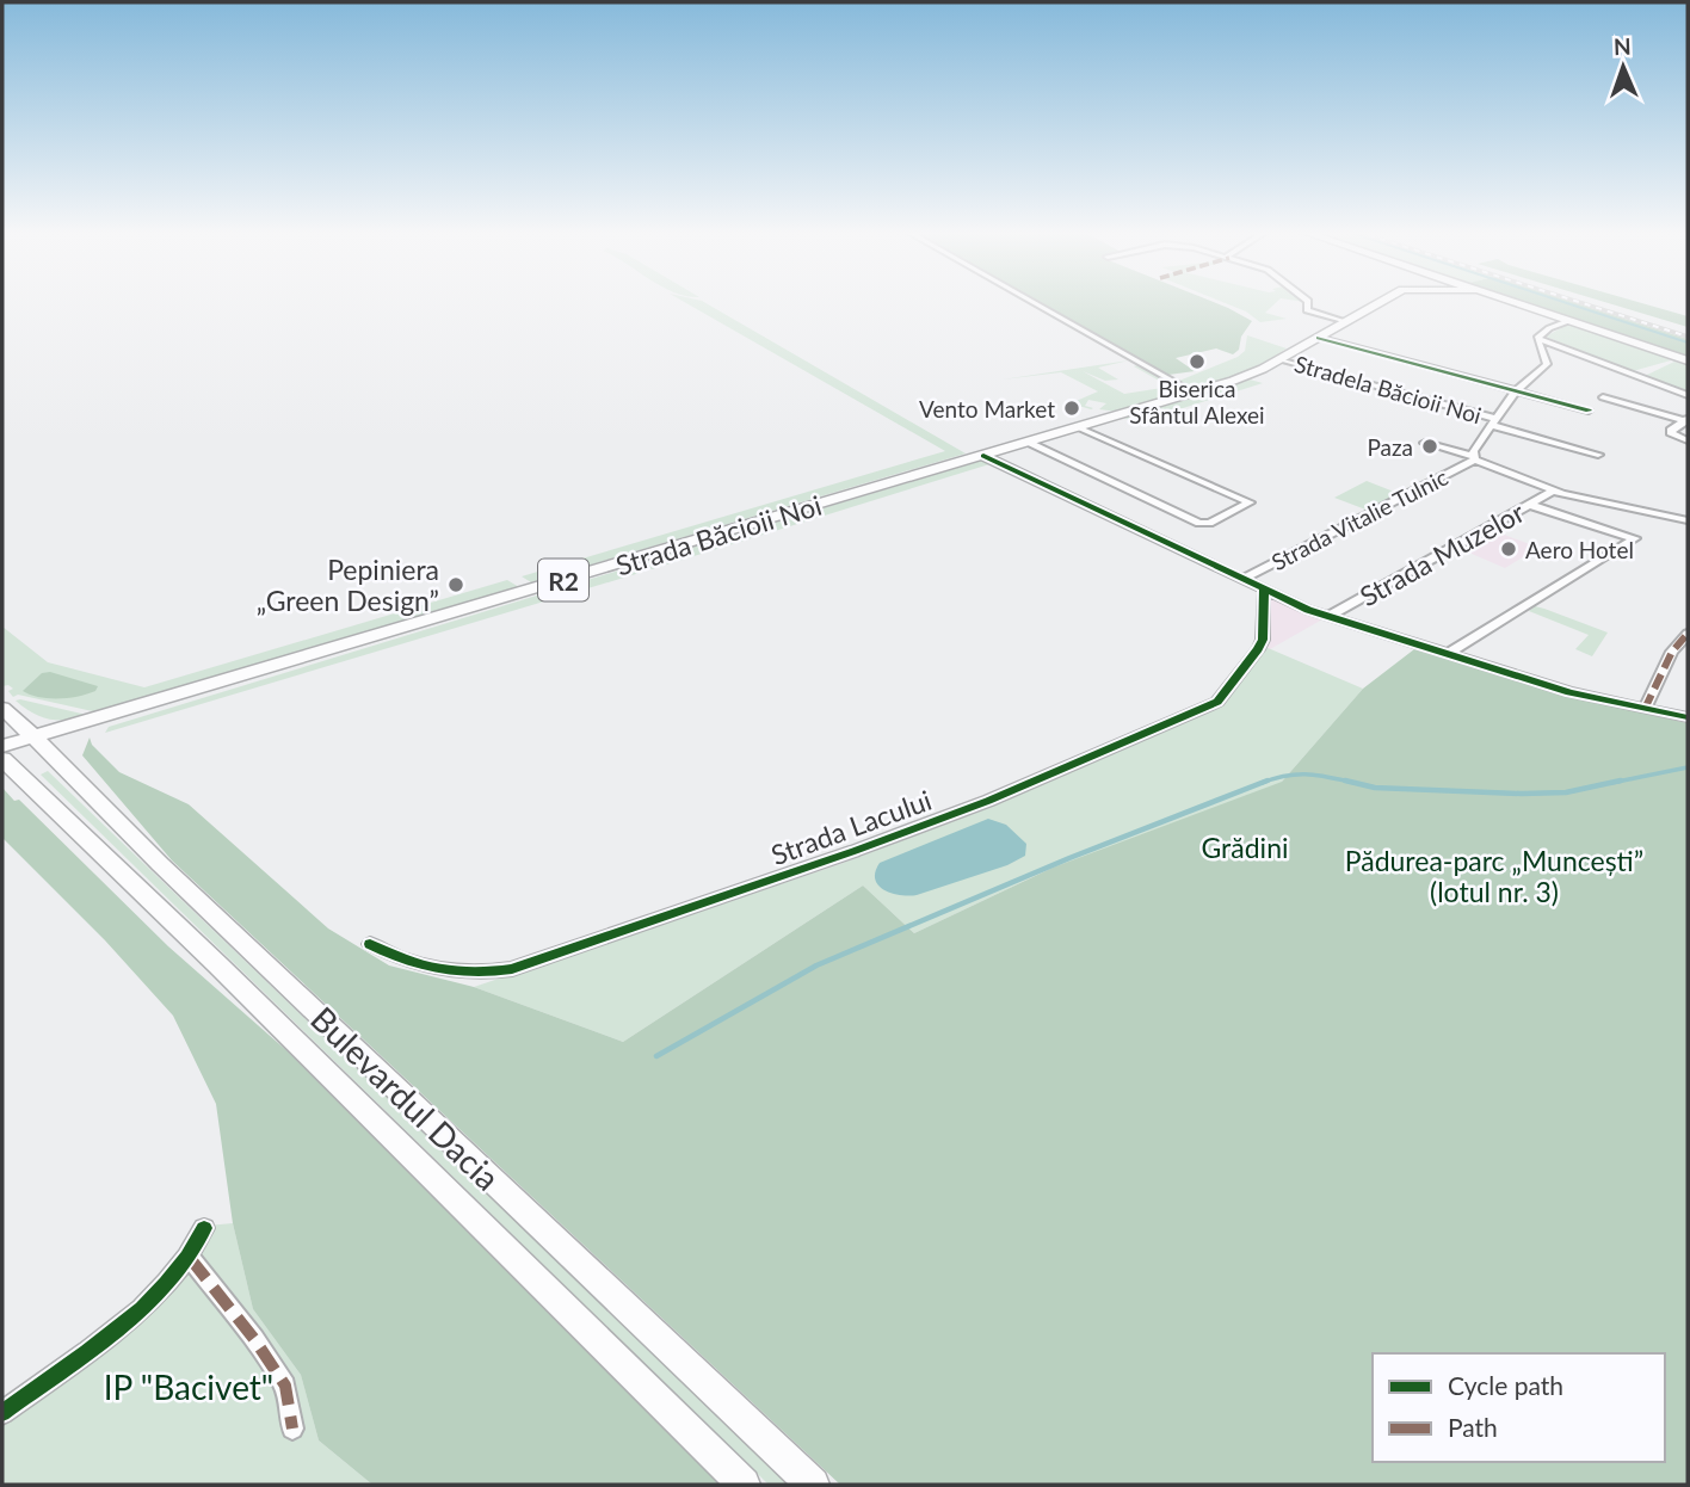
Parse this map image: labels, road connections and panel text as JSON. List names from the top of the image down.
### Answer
{
  "streets": {
    "main road": ["Strada Băcioii Noi", "R2", "Bulevardul Dacia"],
    "street": [
      "Stradela Băcioii Noi",
      "Strada Vitalie Tulnic",
      "Strada Muzelor",
      "Strada Lacului"
    ]
  },
  "crossings": [
    ["Stradela Băcioii Noi", "Strada Băcioii Noi"],
    ["Strada Băcioii Noi", "Bulevardul Dacia"]
  ],
  "parks": ["Grădini", "Pădurea-parc „Muncești” (lotul nr. 3)", "IP \"Bacivet\""],
  "places": [
    "Biserica Sfântul Alexei",
    "Vento Market",
    "Paza",
    "Aero Hotel",
    "Pepiniera „Green Design”"
  ],
  "legend": ["Cycle path", "Path"],
  "north": "top"
}
